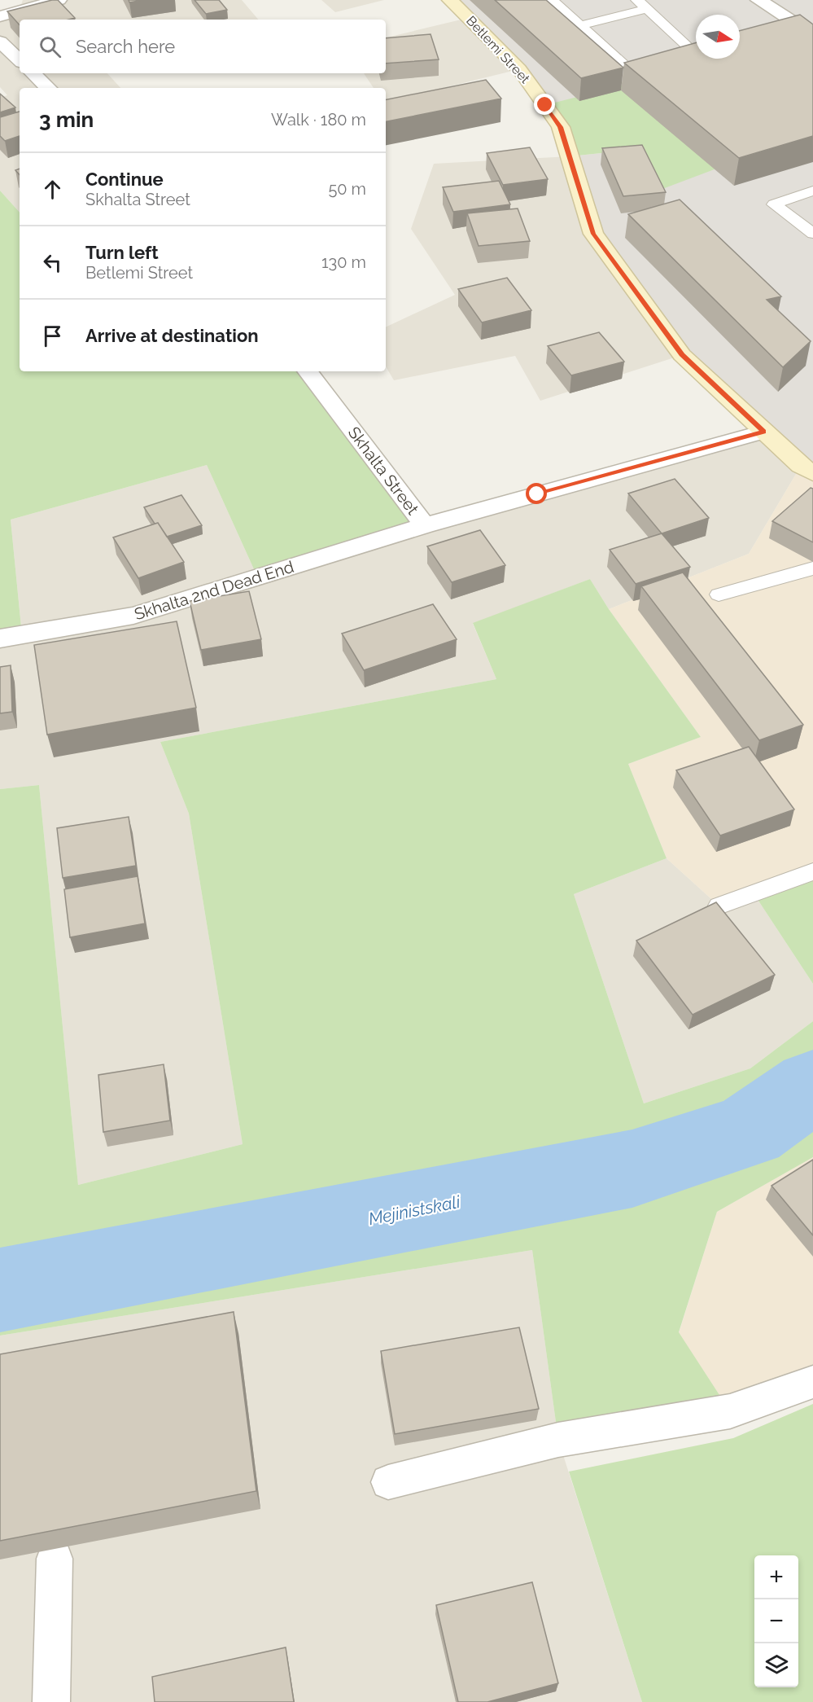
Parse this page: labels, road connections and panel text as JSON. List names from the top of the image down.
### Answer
{
  "streets": {
    "street": ["Betlemi Street", "Skhalta Street", "Skhalta 2nd Dead End"]
  },
  "crossings": [
    ["Betlemi Street", "Skhalta Street"],
    ["Skhalta Street", "Skhalta 2nd Dead End"]
  ],
  "water": ["Mejinistskali"],
  "north": "right",
  "page": {
    "search": "Search here",
    "heading": ["3 min", "Walk · 180 m"],
    "list": [
      ["Continue", "Skhalta Street", "50 m"],
      ["Turn left", "Betlemi Street", "130 m"],
      "Arrive at destination"
    ],
    "map_buttons": ["+", "−"]
  }
}
